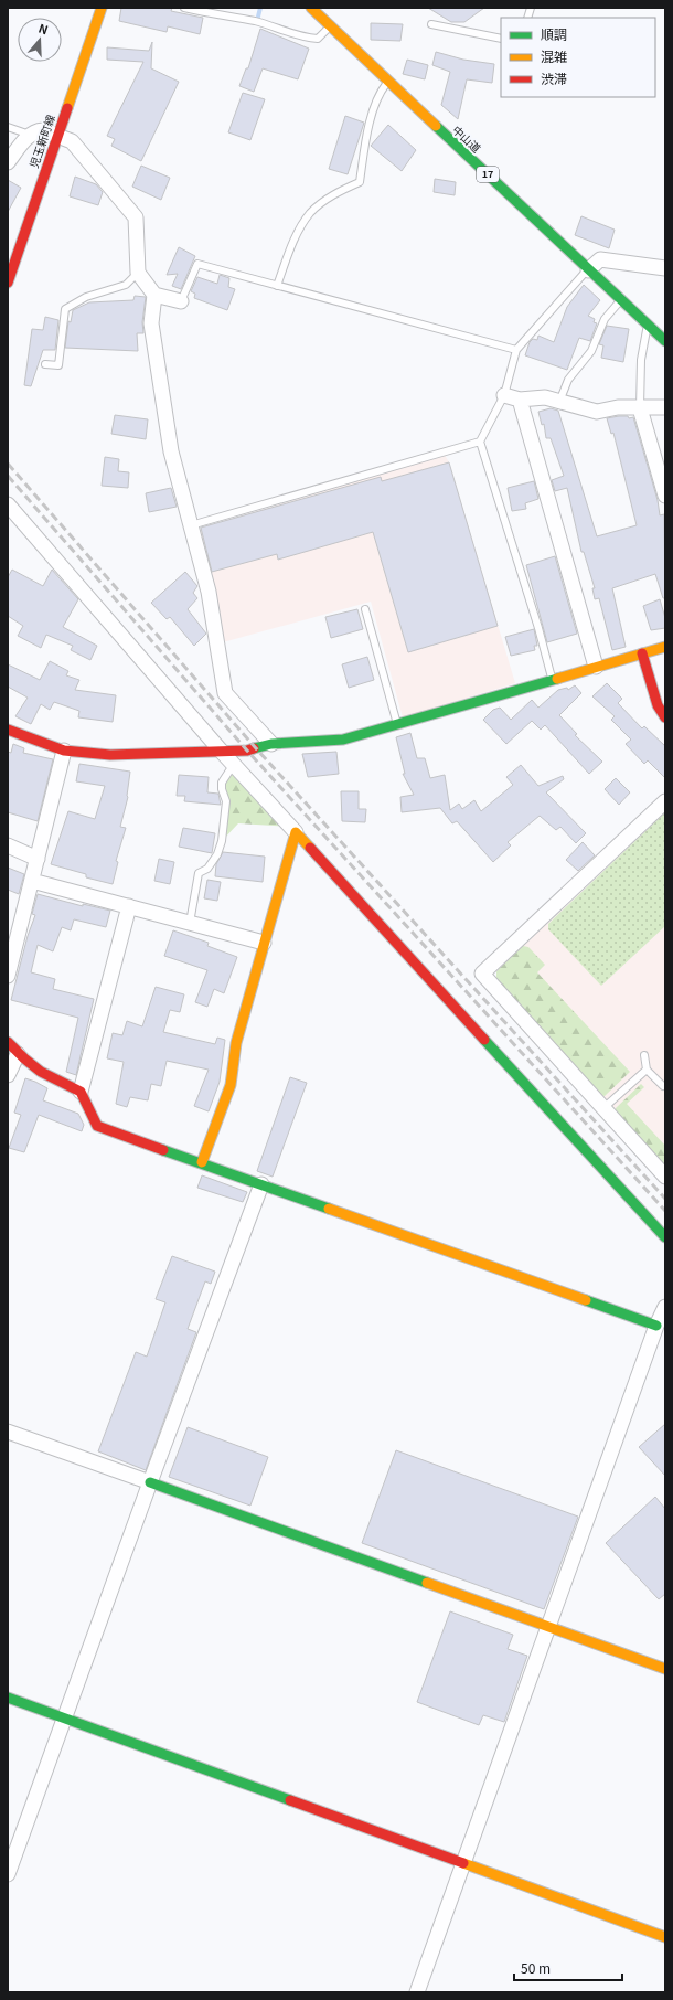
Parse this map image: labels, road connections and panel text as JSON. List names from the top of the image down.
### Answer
{
  "streets": {
    "main road": ["中山道", "児玉新町線", "17"]
  },
  "legend": ["順調", "混雑", "渋滞"],
  "scale_bar": "50 m",
  "north": "top"
}
